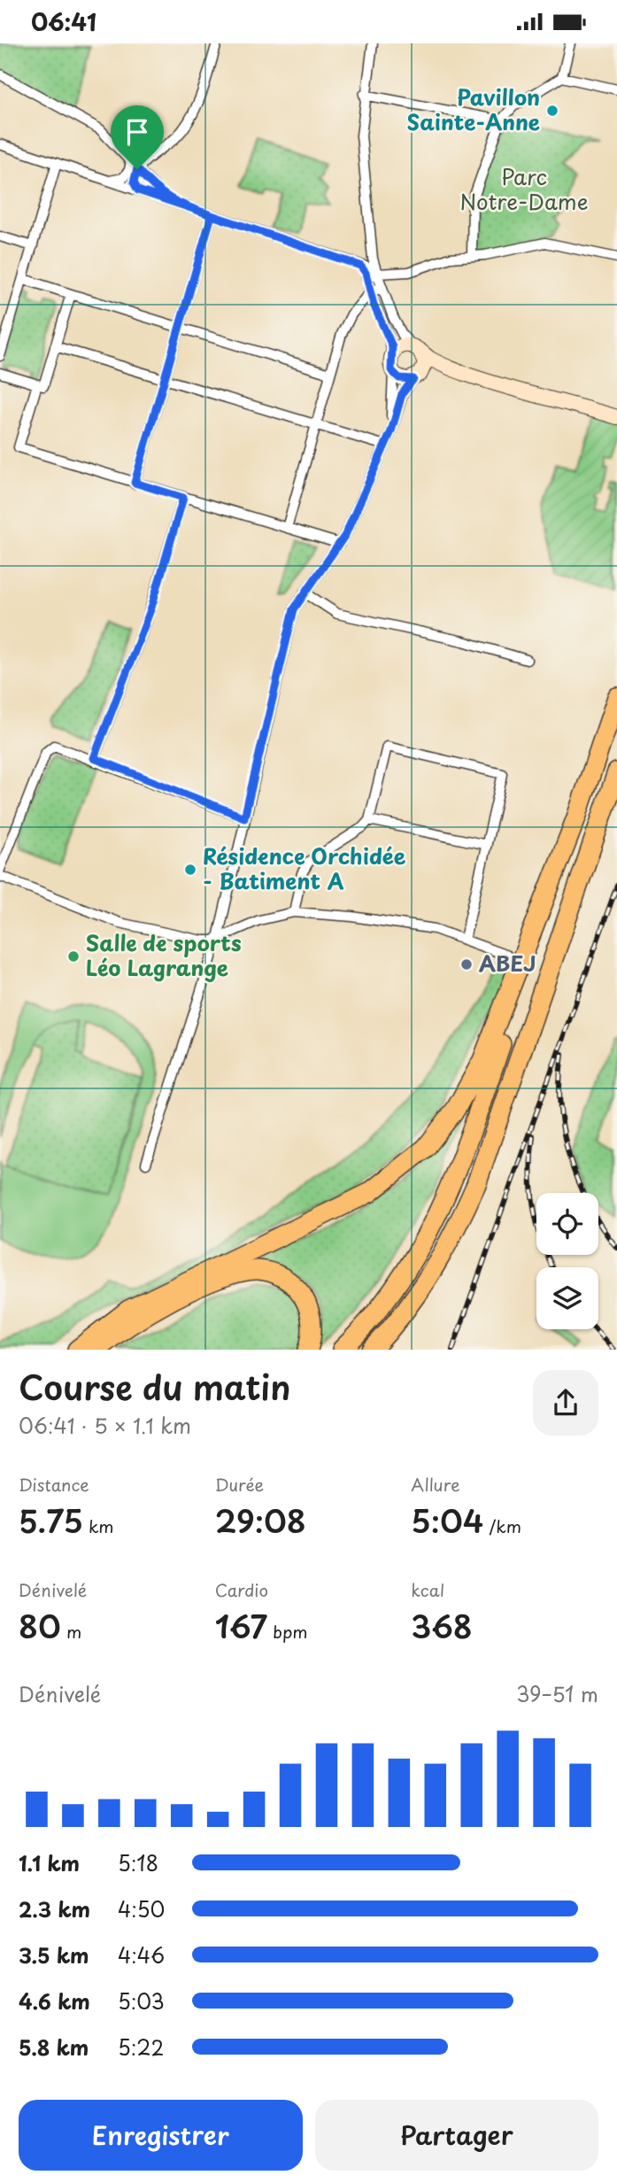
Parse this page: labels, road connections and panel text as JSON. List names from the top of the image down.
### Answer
{
  "parks": ["Parc Notre-Dame"],
  "places": [
    "Pavillon Sainte-Anne",
    "Résidence Orchidée - Batiment A",
    "Salle de sports Léo Lagrange",
    "ABEJ"
  ],
  "page": {
    "status": "06:41",
    "heading": ["Course du matin", "06:41 · 5 × 1.1 km"],
    "stats": [
      ["Distance", "5.75 km"],
      ["Durée", "29:08"],
      ["Allure", "5:04 /km"],
      ["Dénivelé", "80 m"],
      ["Cardio", "167 bpm"],
      ["kcal", "368"]
    ],
    "chart": ["Dénivelé", "39–51 m"],
    "list": [
      {
        "name": "1.1 km",
        "note": "5:18"
      },
      {
        "name": "2.3 km",
        "note": "4:50"
      },
      {
        "name": "3.5 km",
        "note": "4:46"
      },
      {
        "name": "4.6 km",
        "note": "5:03"
      },
      {
        "name": "5.8 km",
        "note": "5:22"
      }
    ],
    "buttons": ["Enregistrer", "Partager"]
  }
}
